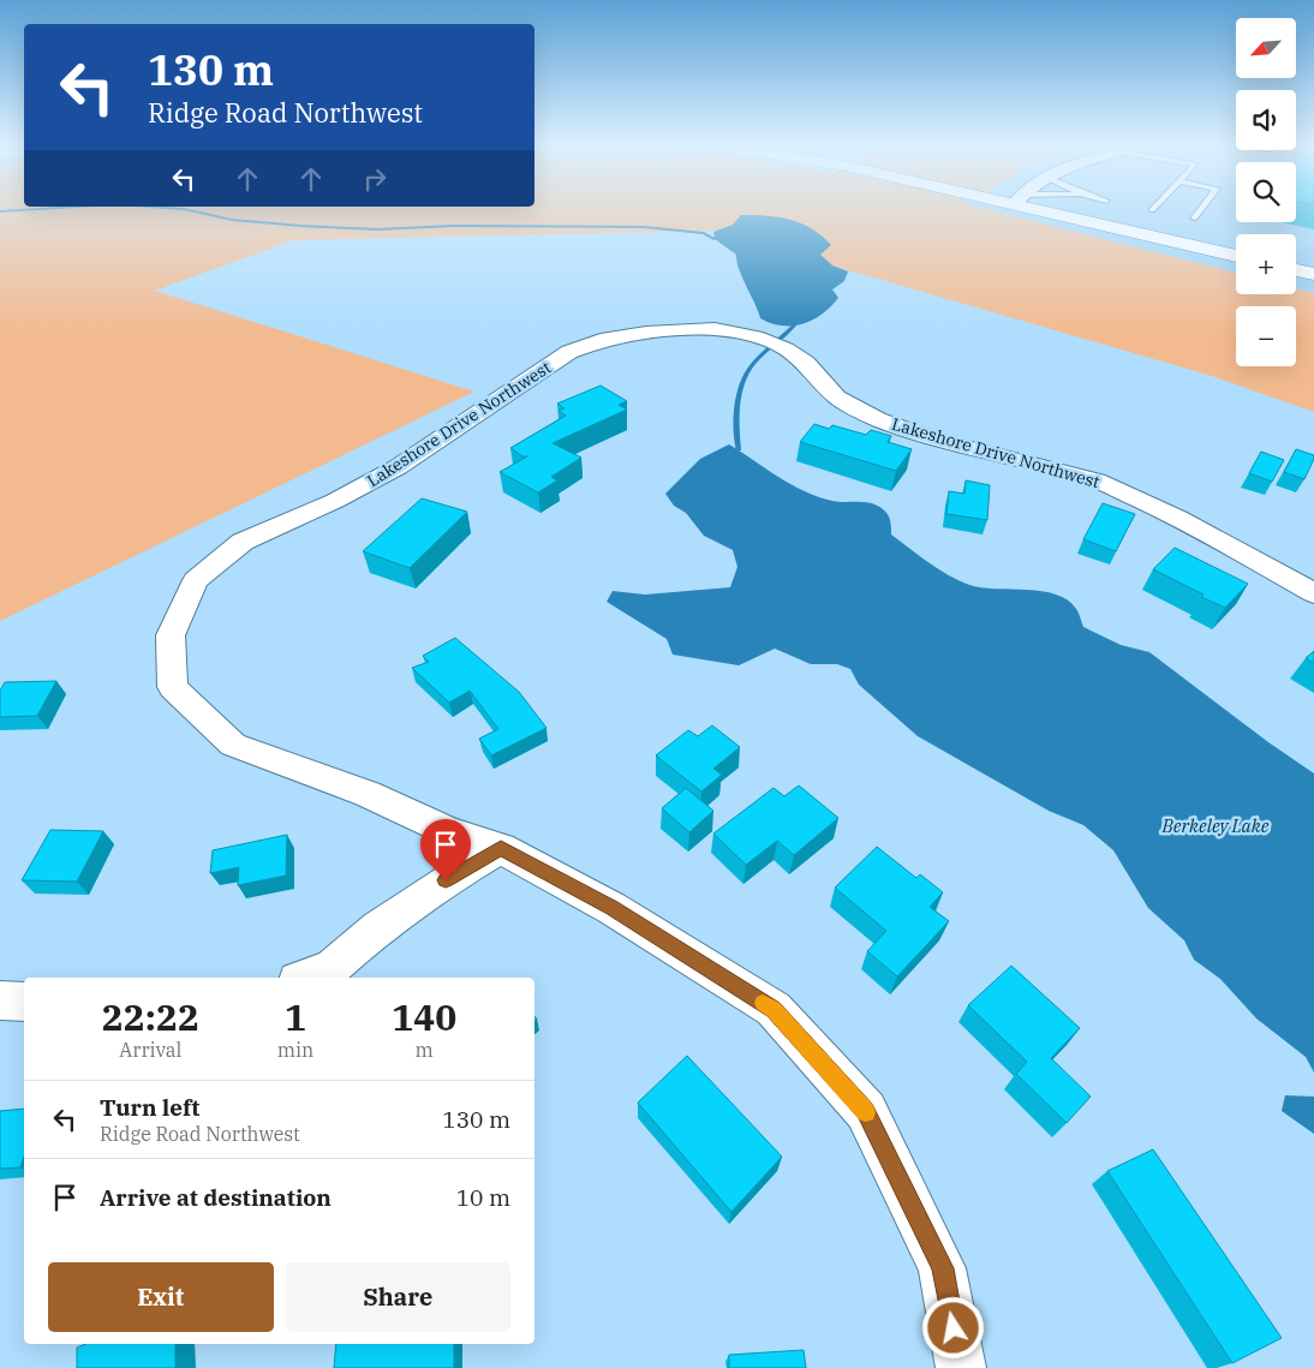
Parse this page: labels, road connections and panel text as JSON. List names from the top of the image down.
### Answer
{
  "streets": {
    "street": ["Lakeshore Drive Northwest"]
  },
  "water": ["Berkeley Lake"],
  "north": "bottom left",
  "page": {
    "map_buttons": ["+", "−"],
    "turn": ["130 m", "Ridge Road Northwest"],
    "eta": [
      "22:22",
      "Arrival",
      "1",
      "min",
      "140",
      "m"
    ],
    "list": [
      {
        "name": "Turn left",
        "note": "Ridge Road Northwest",
        "value": "130 m"
      },
      {
        "name": "Arrive at destination",
        "value": "10 m"
      }
    ],
    "buttons": ["Exit", "Share"]
  }
}
